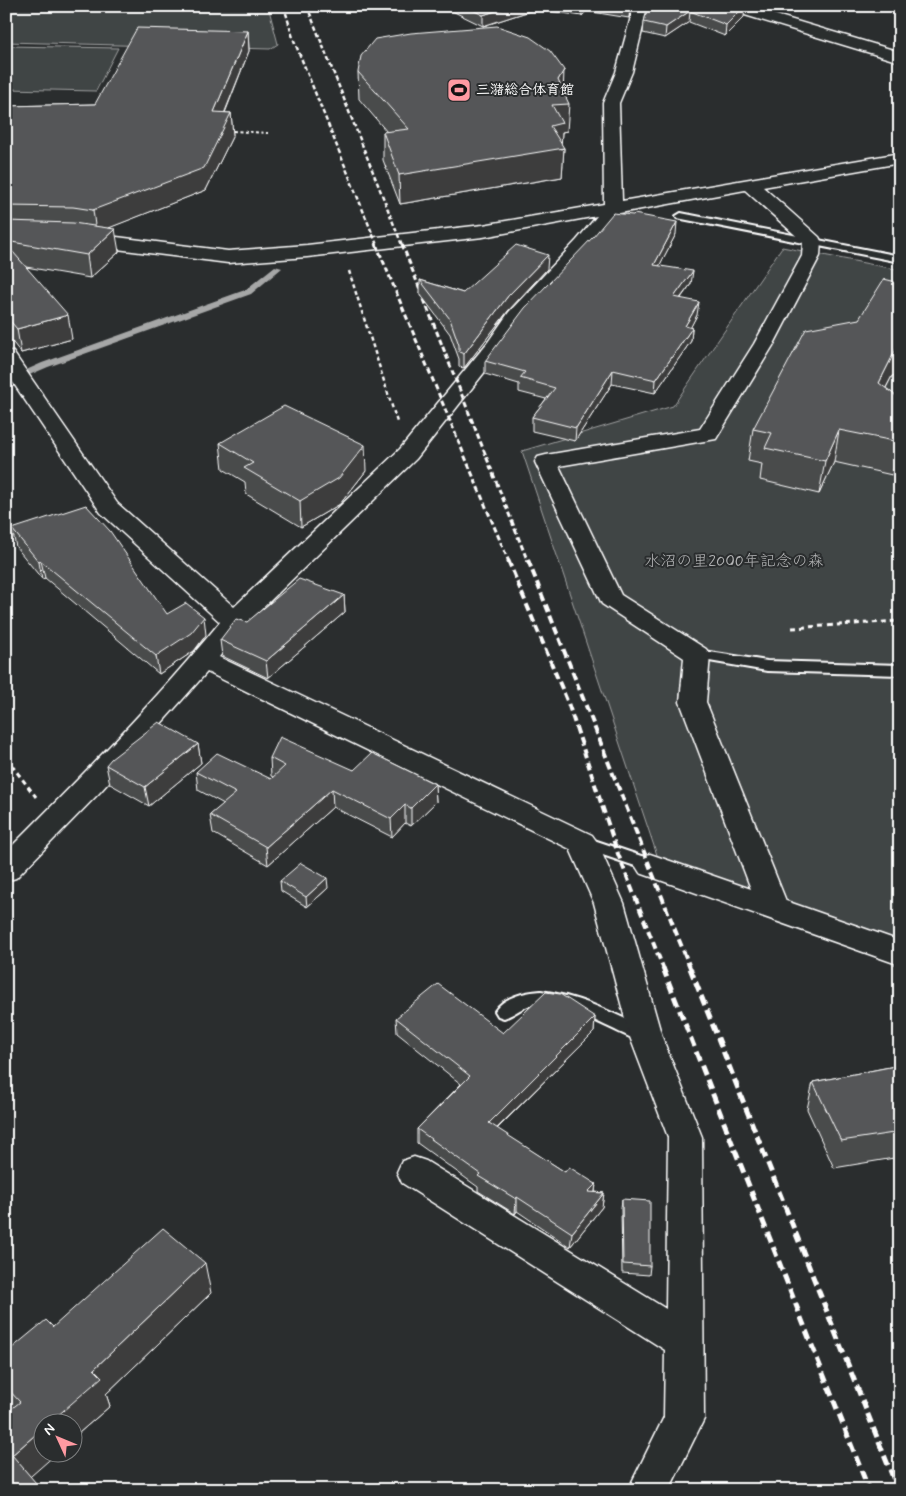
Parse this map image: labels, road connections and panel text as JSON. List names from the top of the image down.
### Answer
{
  "parks": ["水沼の里2000年記念の森"],
  "places": {
    "sports": ["三潴総合体育館"]
  },
  "north": "top left"
}
